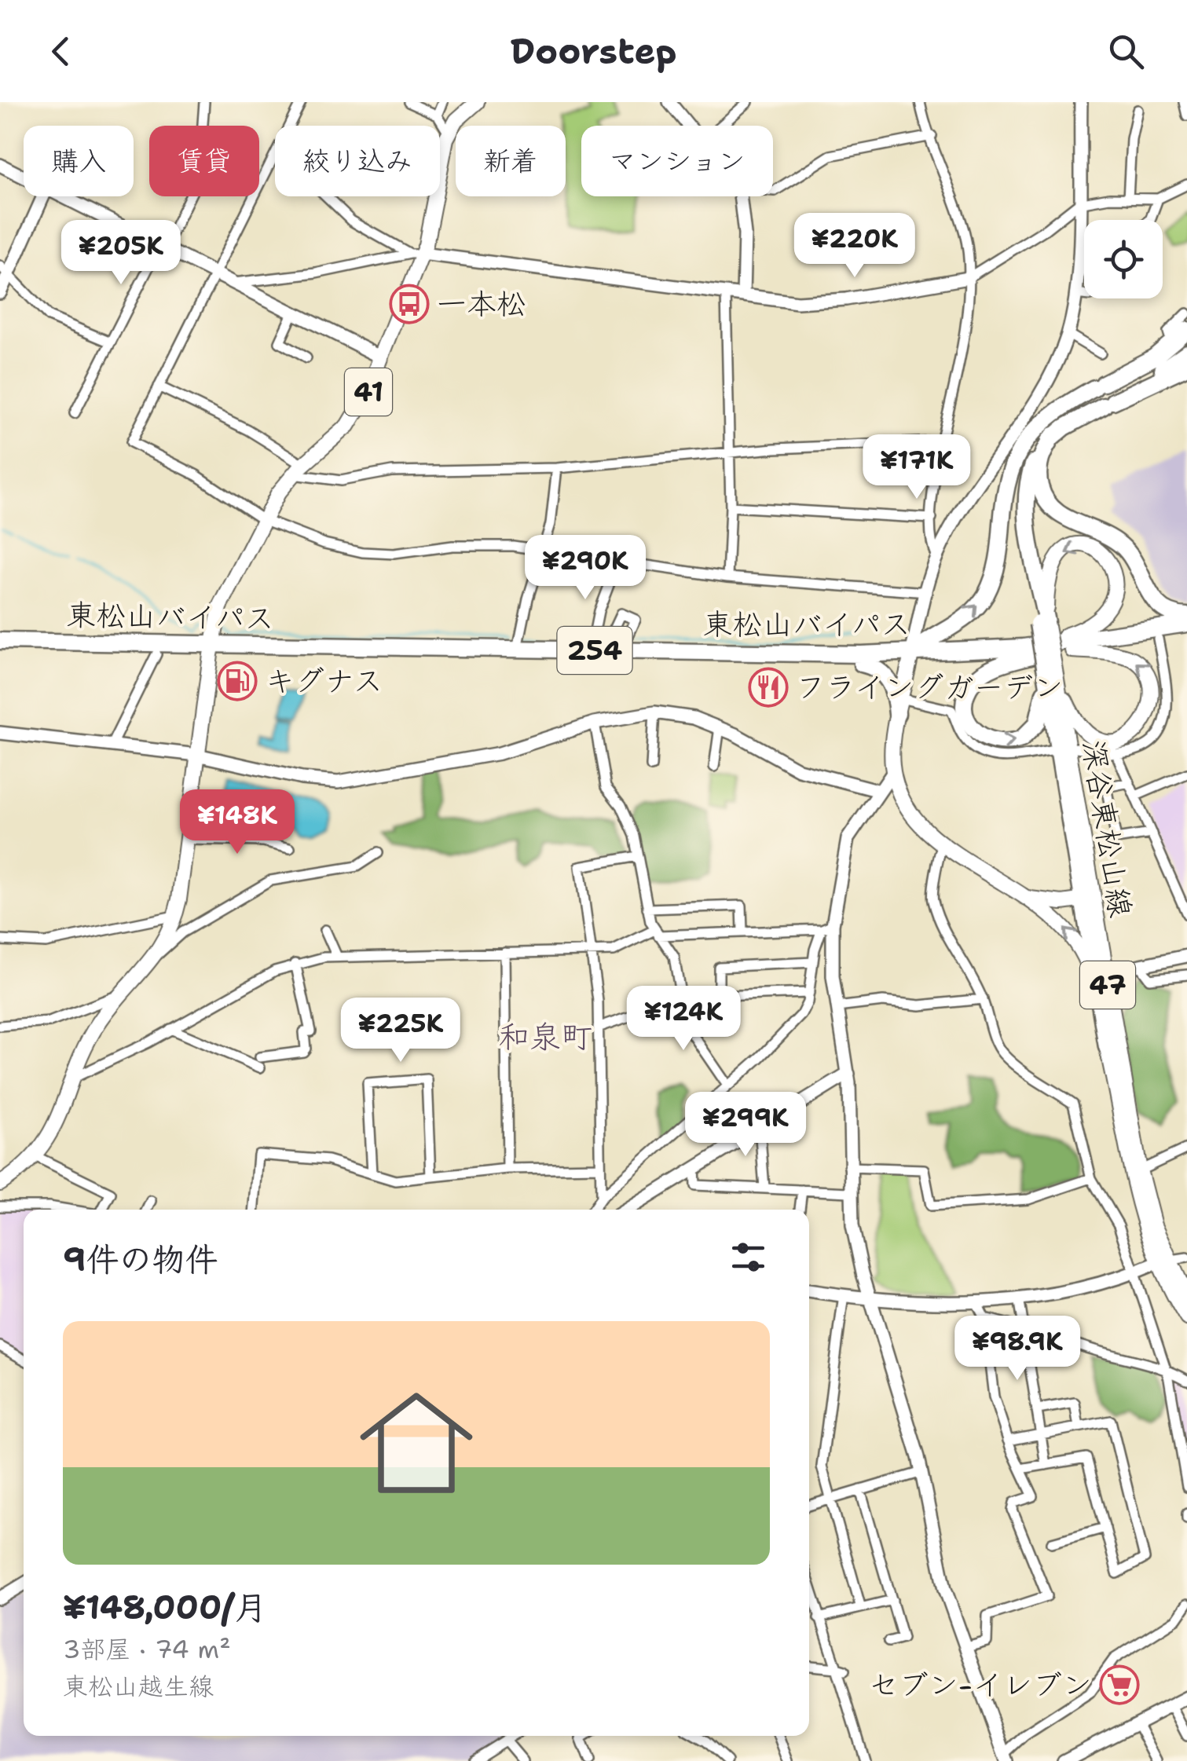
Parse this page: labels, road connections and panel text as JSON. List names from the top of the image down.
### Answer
{
  "streets": {
    "highway": ["東松山バイパス", "254"],
    "main road": ["41", "深谷東松山線", "47"]
  },
  "crossings": [
    ["41", "東松山バイパス"],
    ["東松山バイパス", "深谷東松山線"]
  ],
  "districts": ["和泉町"],
  "places": {
    "bus stop": ["一本松"],
    "fuel station": ["キグナス"],
    "restaurant": ["フライングガーデン"],
    "supermarket": ["セブン-イレブン"]
  },
  "page": {
    "header": "Doorstep",
    "chip": [
      "購入",
      "賃貸",
      "絞り込み",
      "新着",
      "マンション"
    ],
    "price": [
      "¥220K",
      "¥205K",
      "¥171K",
      "¥290K",
      "¥148K",
      "¥124K",
      "¥225K",
      "¥299K",
      "¥98.9K"
    ],
    "heading": "9件の物件",
    "list": [
      {
        "name": "¥148,000/月",
        "note": "3部屋 · 74 m² · 東松山越生線"
      }
    ]
  }
}
